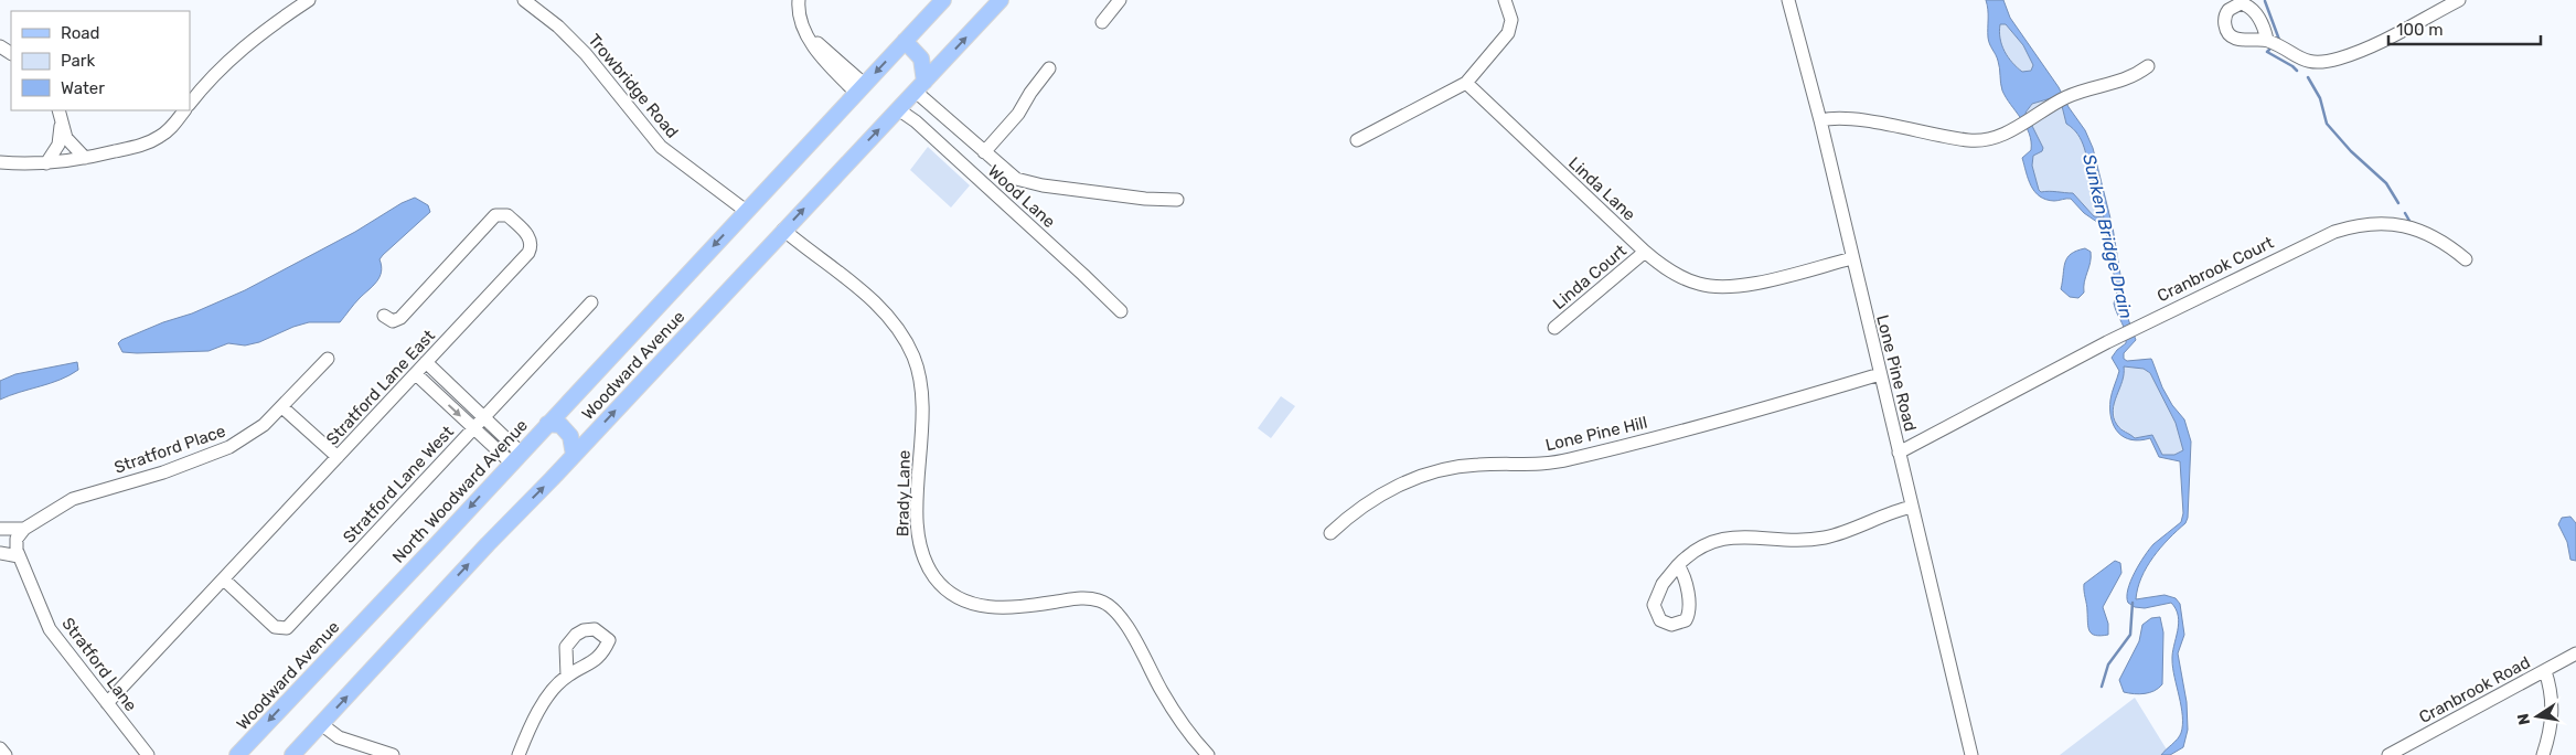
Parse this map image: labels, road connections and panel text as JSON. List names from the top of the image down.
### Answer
{
  "streets": {
    "main road": ["Woodward Avenue", "North Woodward Avenue"],
    "street": [
      "Trowbridge Road",
      "Linda Lane",
      "Wood Lane",
      "Cranbrook Court",
      "Linda Court",
      "Lone Pine Road",
      "Stratford Lane East",
      "Lone Pine Hill",
      "Stratford Place",
      "Stratford Lane West",
      "Brady Lane",
      "Stratford Lane",
      "Cranbrook Road"
    ]
  },
  "crossings": [
    ["Trowbridge Road", "Woodward Avenue"],
    ["Linda Lane", "Linda Court"],
    ["Linda Lane", "Lone Pine Road"],
    ["Wood Lane", "Woodward Avenue"],
    ["Cranbrook Court", "Lone Pine Road"],
    ["Woodward Avenue", "North Woodward Avenue"],
    ["Woodward Avenue", "Brady Lane"],
    ["Lone Pine Road", "Lone Pine Hill"],
    ["Stratford Lane East", "Stratford Lane West"],
    ["Stratford Lane East", "Stratford Lane"]
  ],
  "one_way": ["North Woodward Avenue"],
  "water": ["Sunken Bridge Drain"],
  "legend": ["Road", "Park", "Water"],
  "scale_bar": "100 m",
  "north": "left"
}
